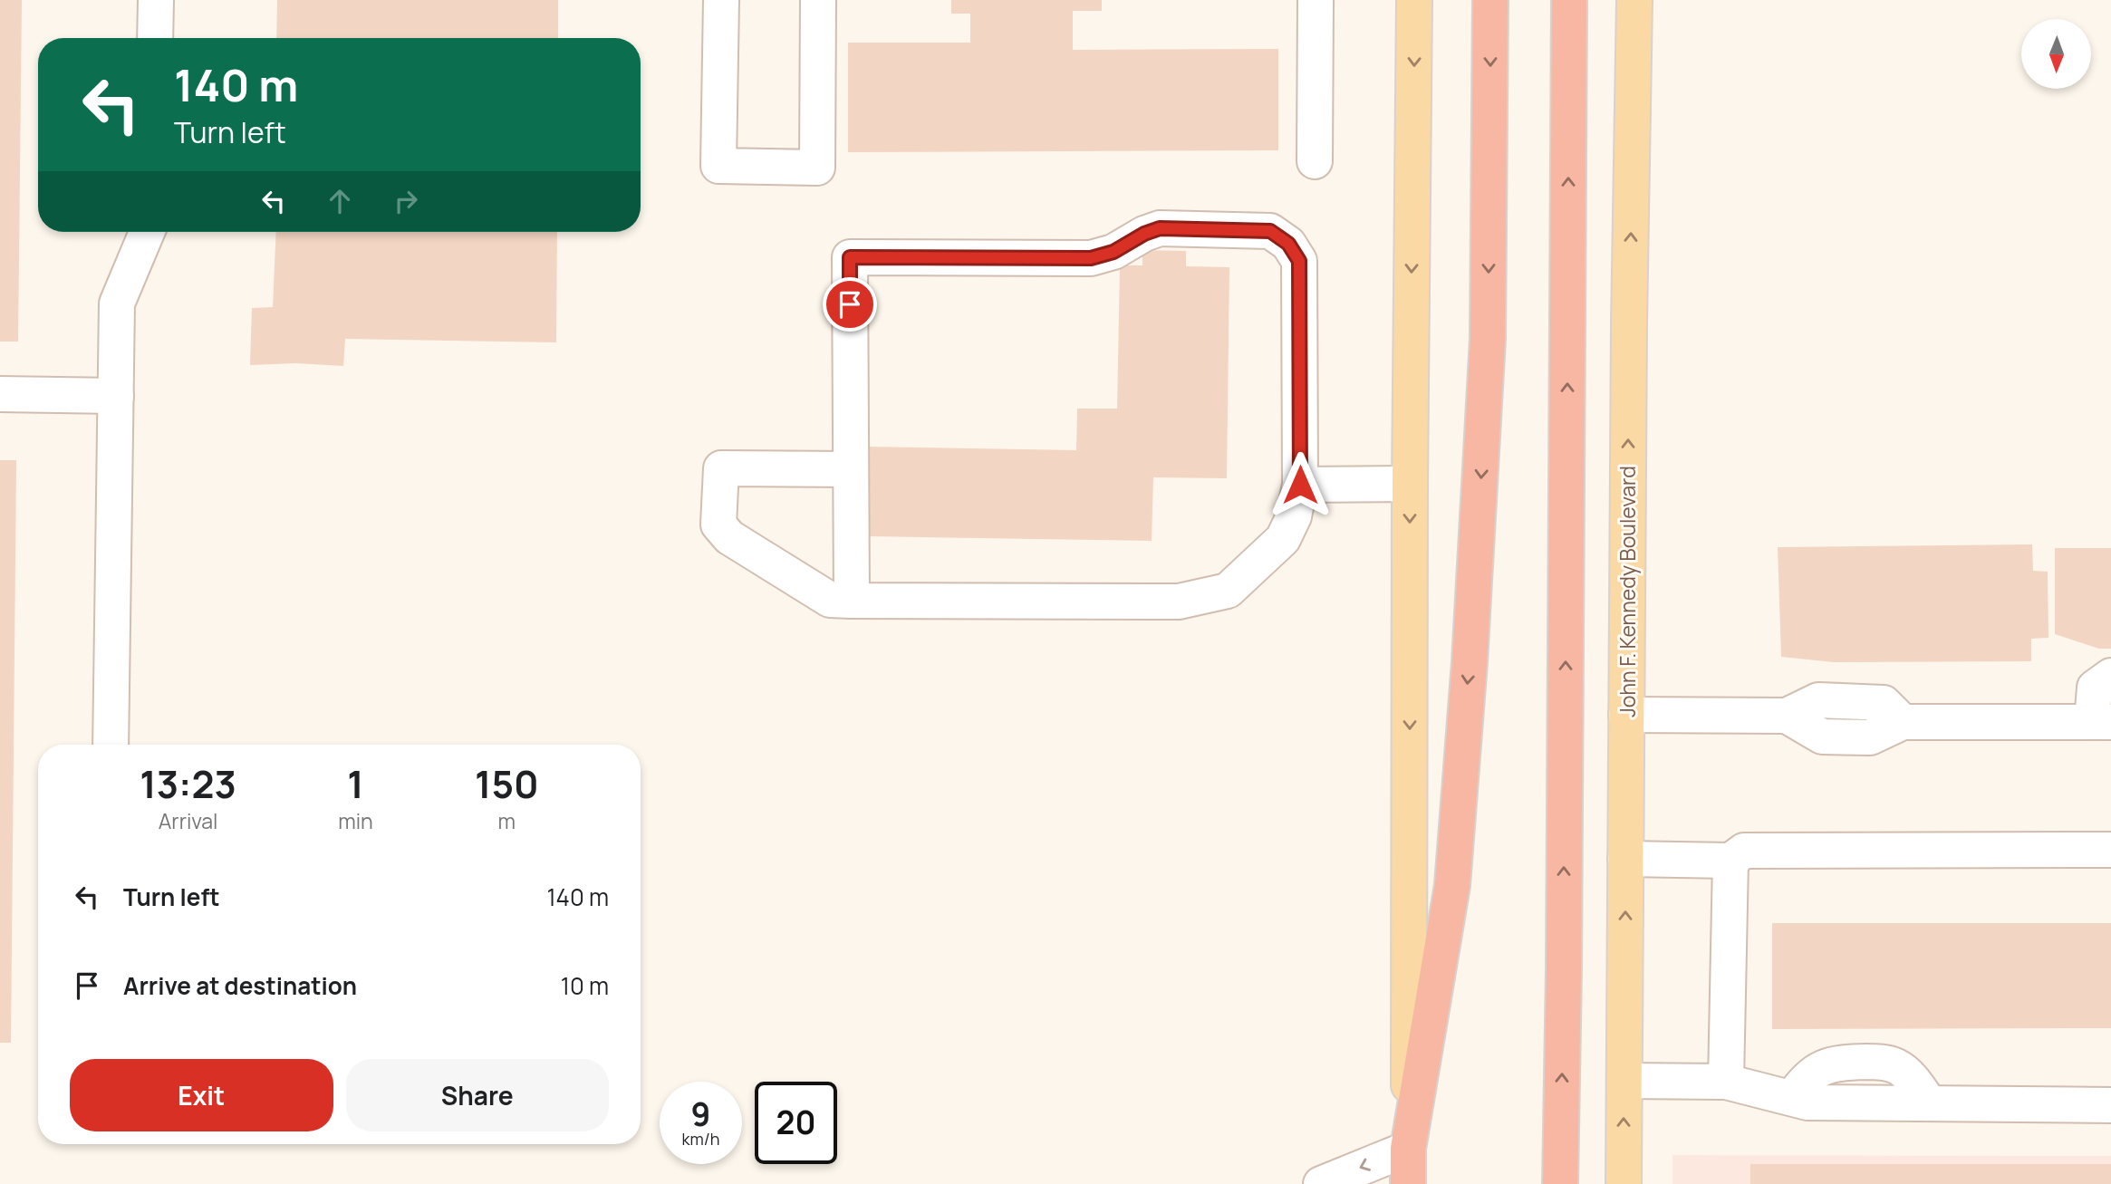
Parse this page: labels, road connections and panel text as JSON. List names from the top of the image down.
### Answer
{
  "streets": {
    "main road": ["John F. Kennedy Boulevard"]
  },
  "north": "bottom",
  "page": {
    "turn": ["140 m", "Turn left"],
    "eta": [
      "13:23",
      "Arrival",
      "1",
      "min",
      "150",
      "m"
    ],
    "list": [
      {
        "name": "Turn left",
        "value": "140 m"
      },
      {
        "name": "Arrive at destination",
        "value": "10 m"
      }
    ],
    "buttons": ["Exit", "Share"],
    "speed": "9 km/h",
    "limit": "20"
  }
}
